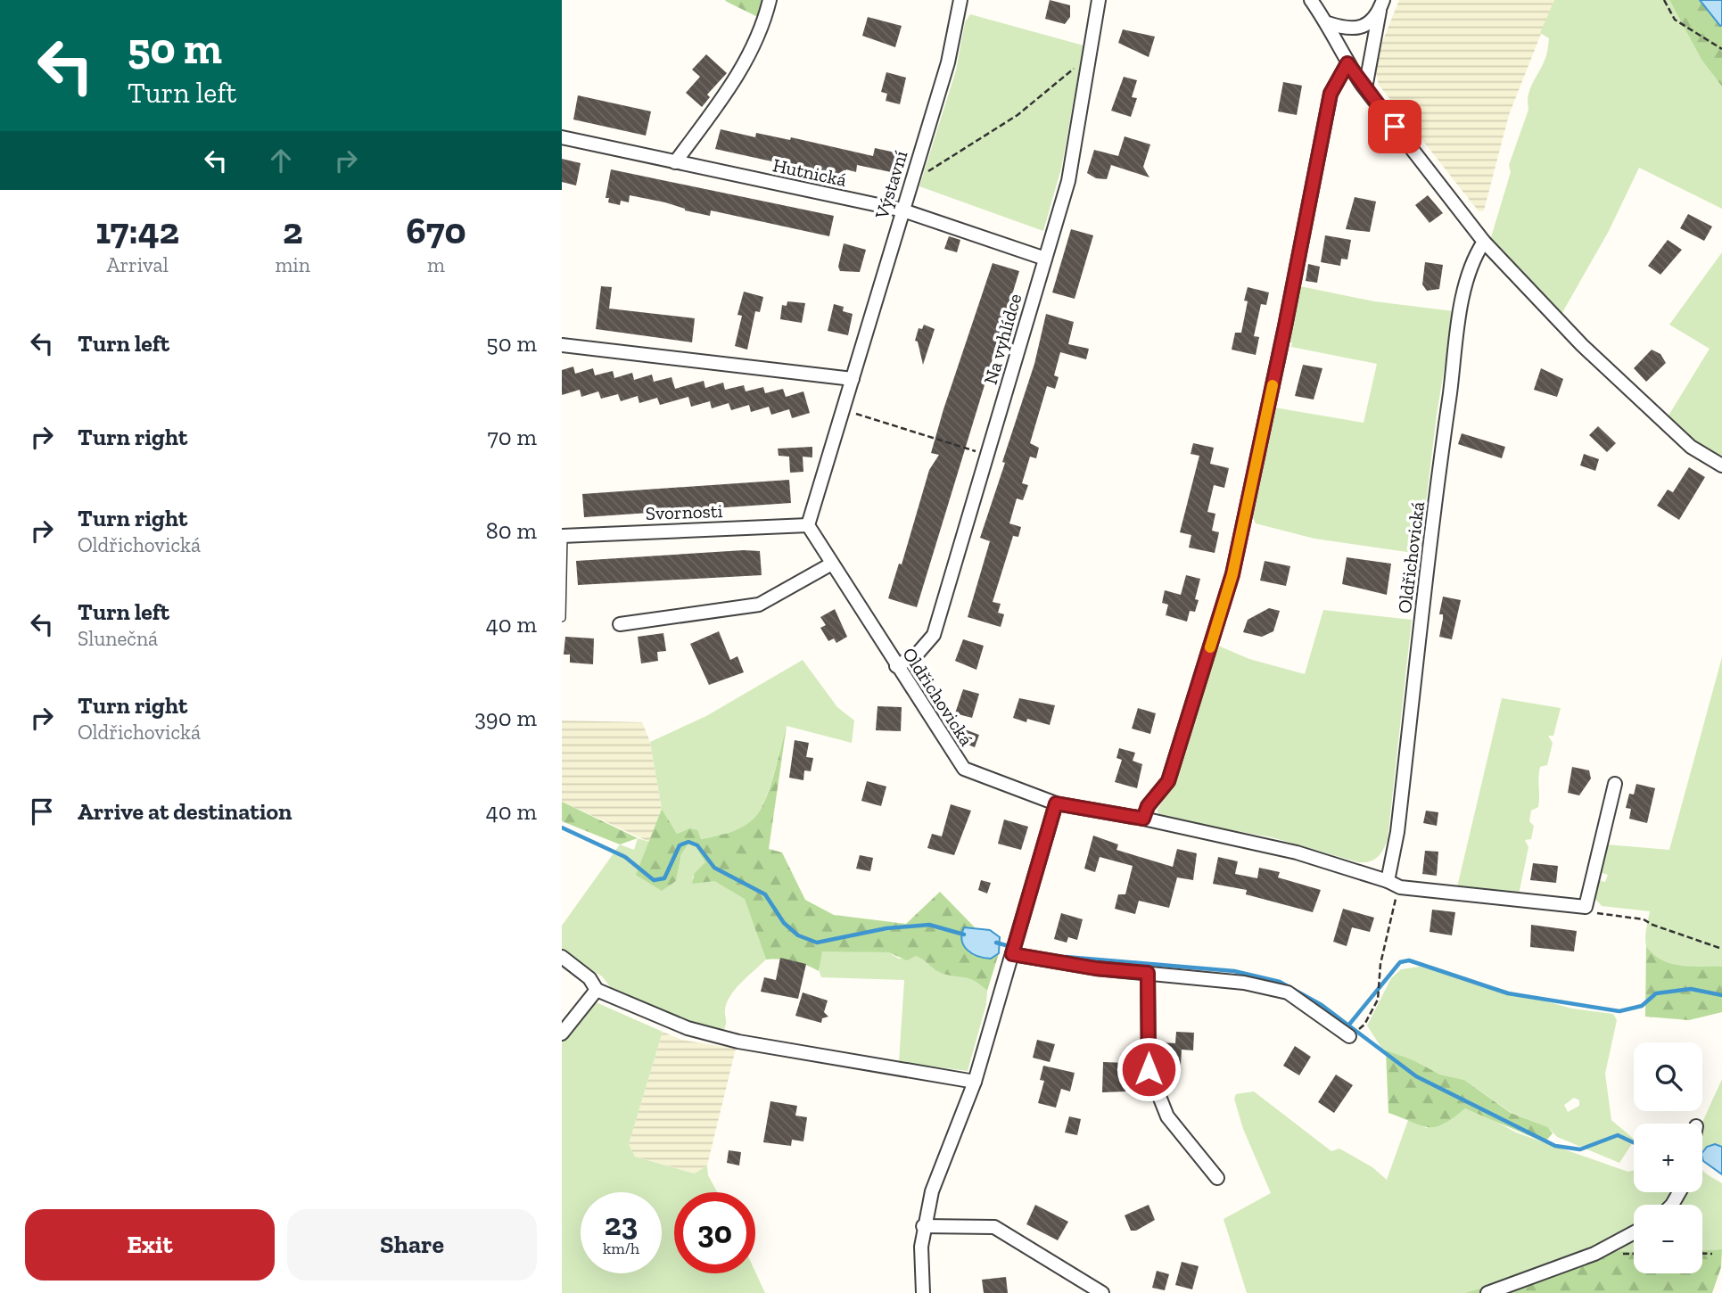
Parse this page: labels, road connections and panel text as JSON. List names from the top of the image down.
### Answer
{
  "streets": {
    "street": [
      "Hutnická",
      "Výstavní",
      "Na vyhlídce",
      "Svornosti",
      "Oldřichovická"
    ]
  },
  "crossings": [
    ["Hutnická", "Výstavní"],
    ["Hutnická", "Na vyhlídce"],
    ["Výstavní", "Svornosti"],
    ["Výstavní", "Oldřichovická"],
    ["Na vyhlídce", "Oldřichovická"],
    ["Svornosti", "Oldřichovická"]
  ],
  "page": {
    "turn": ["50 m", "Turn left"],
    "eta": [
      "17:42",
      "Arrival",
      "2",
      "min",
      "670",
      "m"
    ],
    "list": [
      {
        "name": "Turn left",
        "value": "50 m"
      },
      {
        "name": "Turn right",
        "value": "70 m"
      },
      {
        "name": "Turn right",
        "note": "Oldřichovická",
        "value": "80 m"
      },
      {
        "name": "Turn left",
        "note": "Slunečná",
        "value": "40 m"
      },
      {
        "name": "Turn right",
        "note": "Oldřichovická",
        "value": "390 m"
      },
      {
        "name": "Arrive at destination",
        "value": "40 m"
      }
    ],
    "map_buttons": ["+", "−"],
    "speed": "23 km/h",
    "limit": "30",
    "buttons": ["Exit", "Share"]
  }
}
